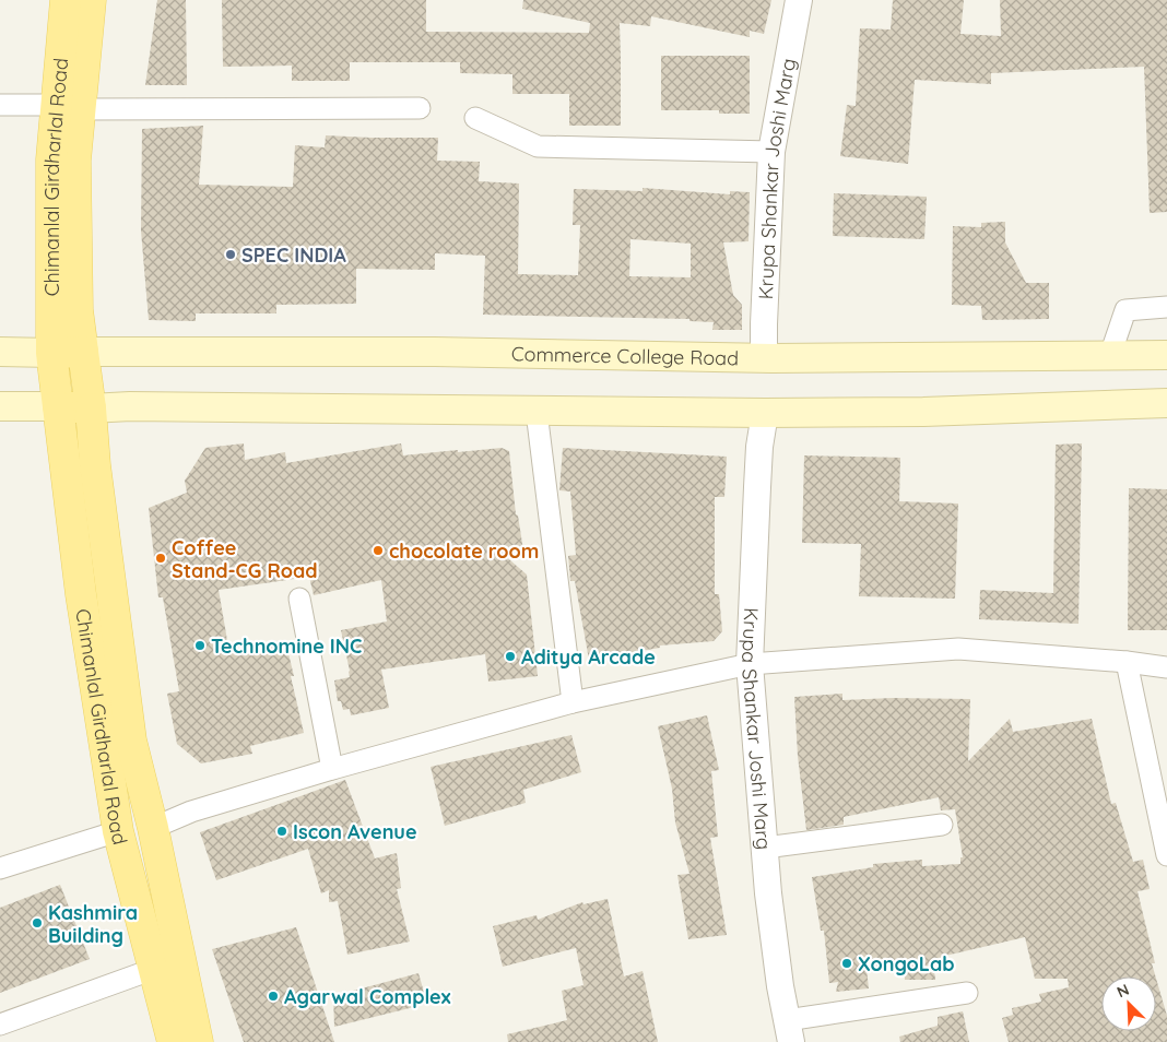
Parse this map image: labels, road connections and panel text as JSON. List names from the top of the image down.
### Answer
{
  "streets": {
    "main road": ["Chimanlal Girdharlal Road", "Commerce College Road"],
    "street": ["Krupa Shankar Joshi Marg"]
  },
  "crossings": [
    ["Chimanlal Girdharlal Road", "Commerce College Road"],
    ["Krupa Shankar Joshi Marg", "Commerce College Road"]
  ],
  "places": [
    "SPEC INDIA",
    "chocolate room",
    "Coffee Stand-CG Road",
    "Technomine INC",
    "Aditya Arcade",
    "Iscon Avenue",
    "Kashmira Building",
    "XongoLab",
    "Agarwal Complex"
  ],
  "north": "top left"
}
